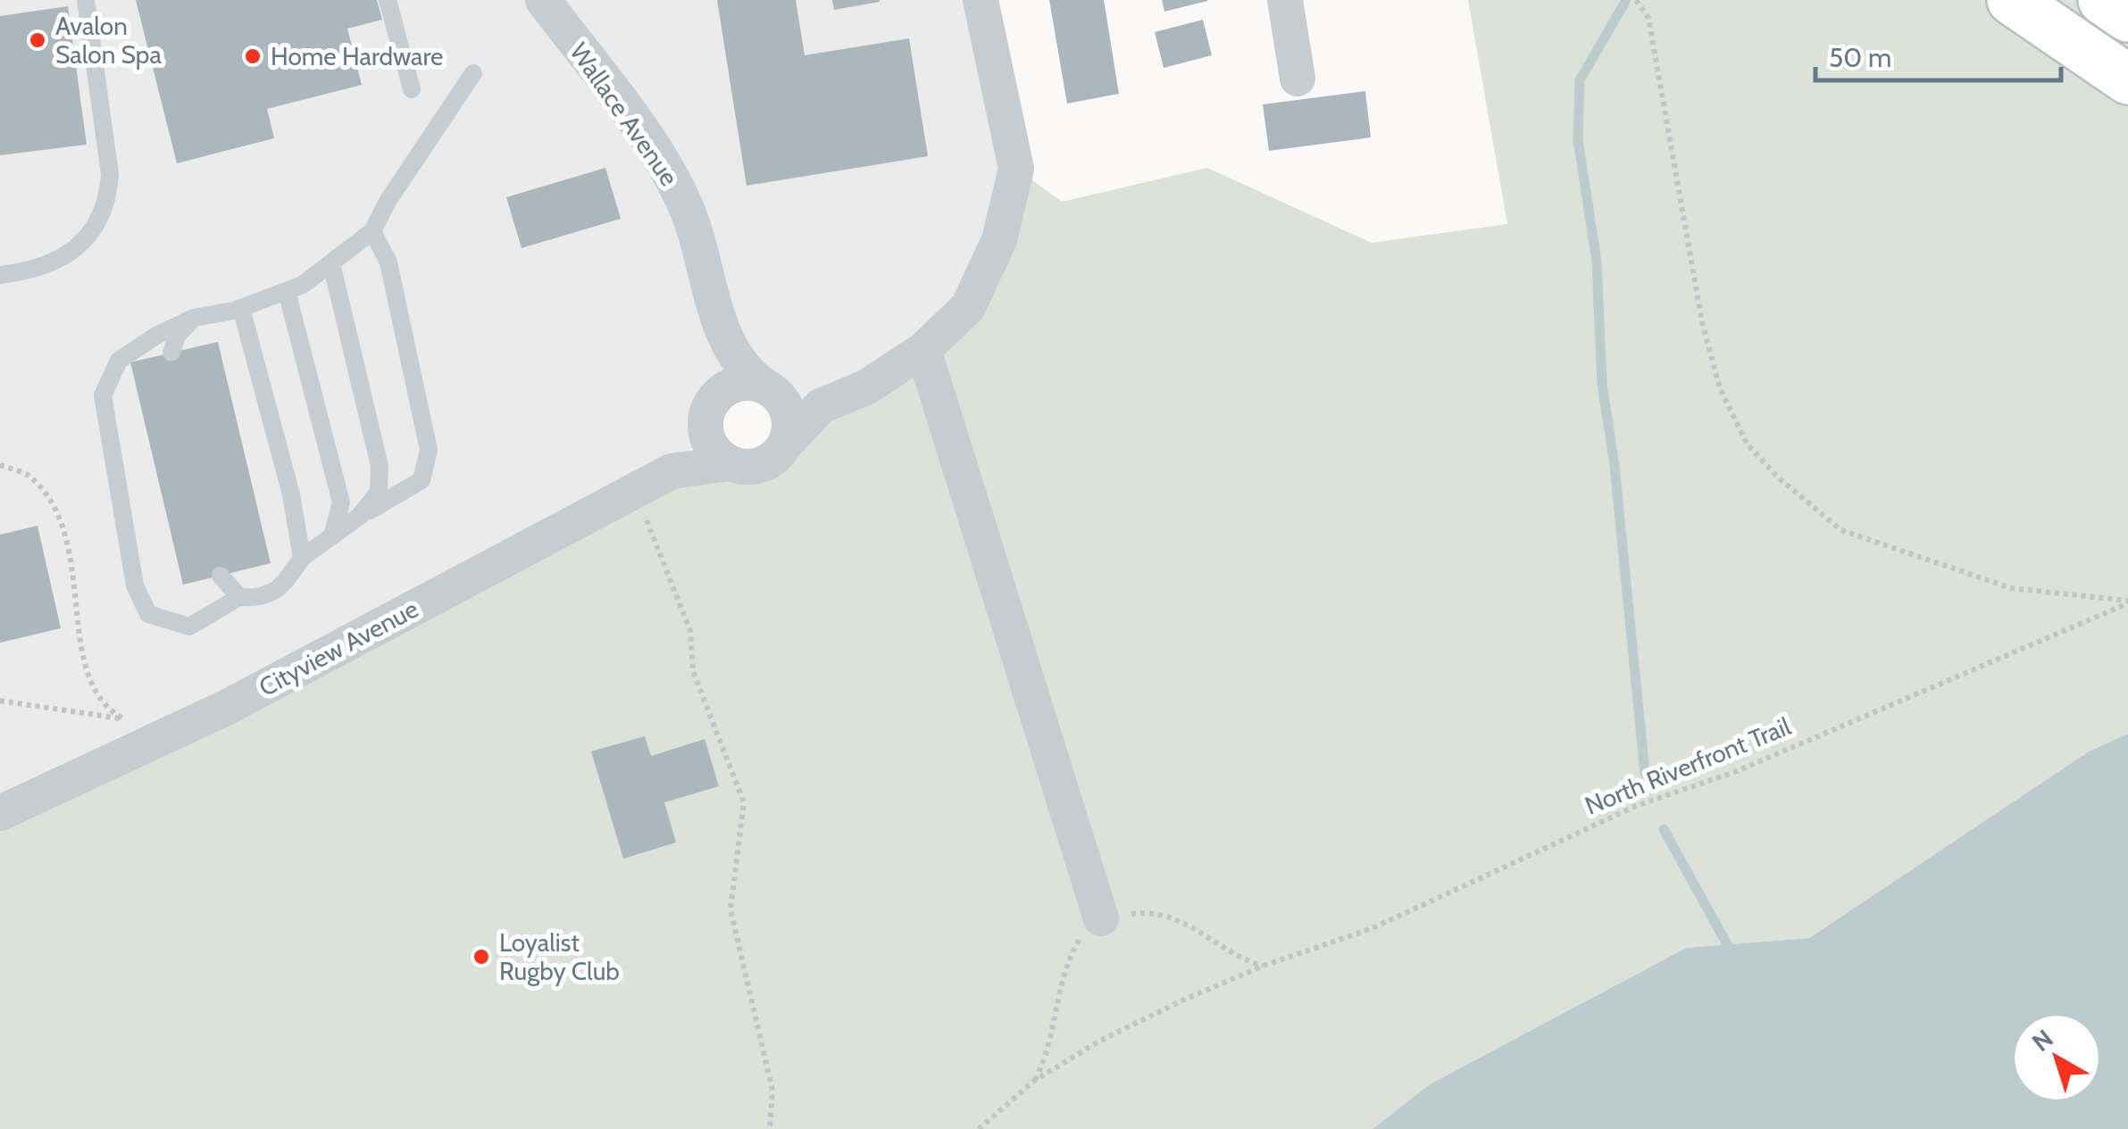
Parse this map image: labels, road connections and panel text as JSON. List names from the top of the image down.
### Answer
{
  "streets": {
    "street": ["Wallace Avenue", "Cityview Avenue"],
    "path": ["North Riverfront Trail"]
  },
  "crossings": [
    ["Wallace Avenue", "Cityview Avenue"]
  ],
  "places": ["Avalon Salon Spa", "Home Hardware", "Loyalist Rugby Club"],
  "scale_bar": "50 m",
  "north": "top left"
}
